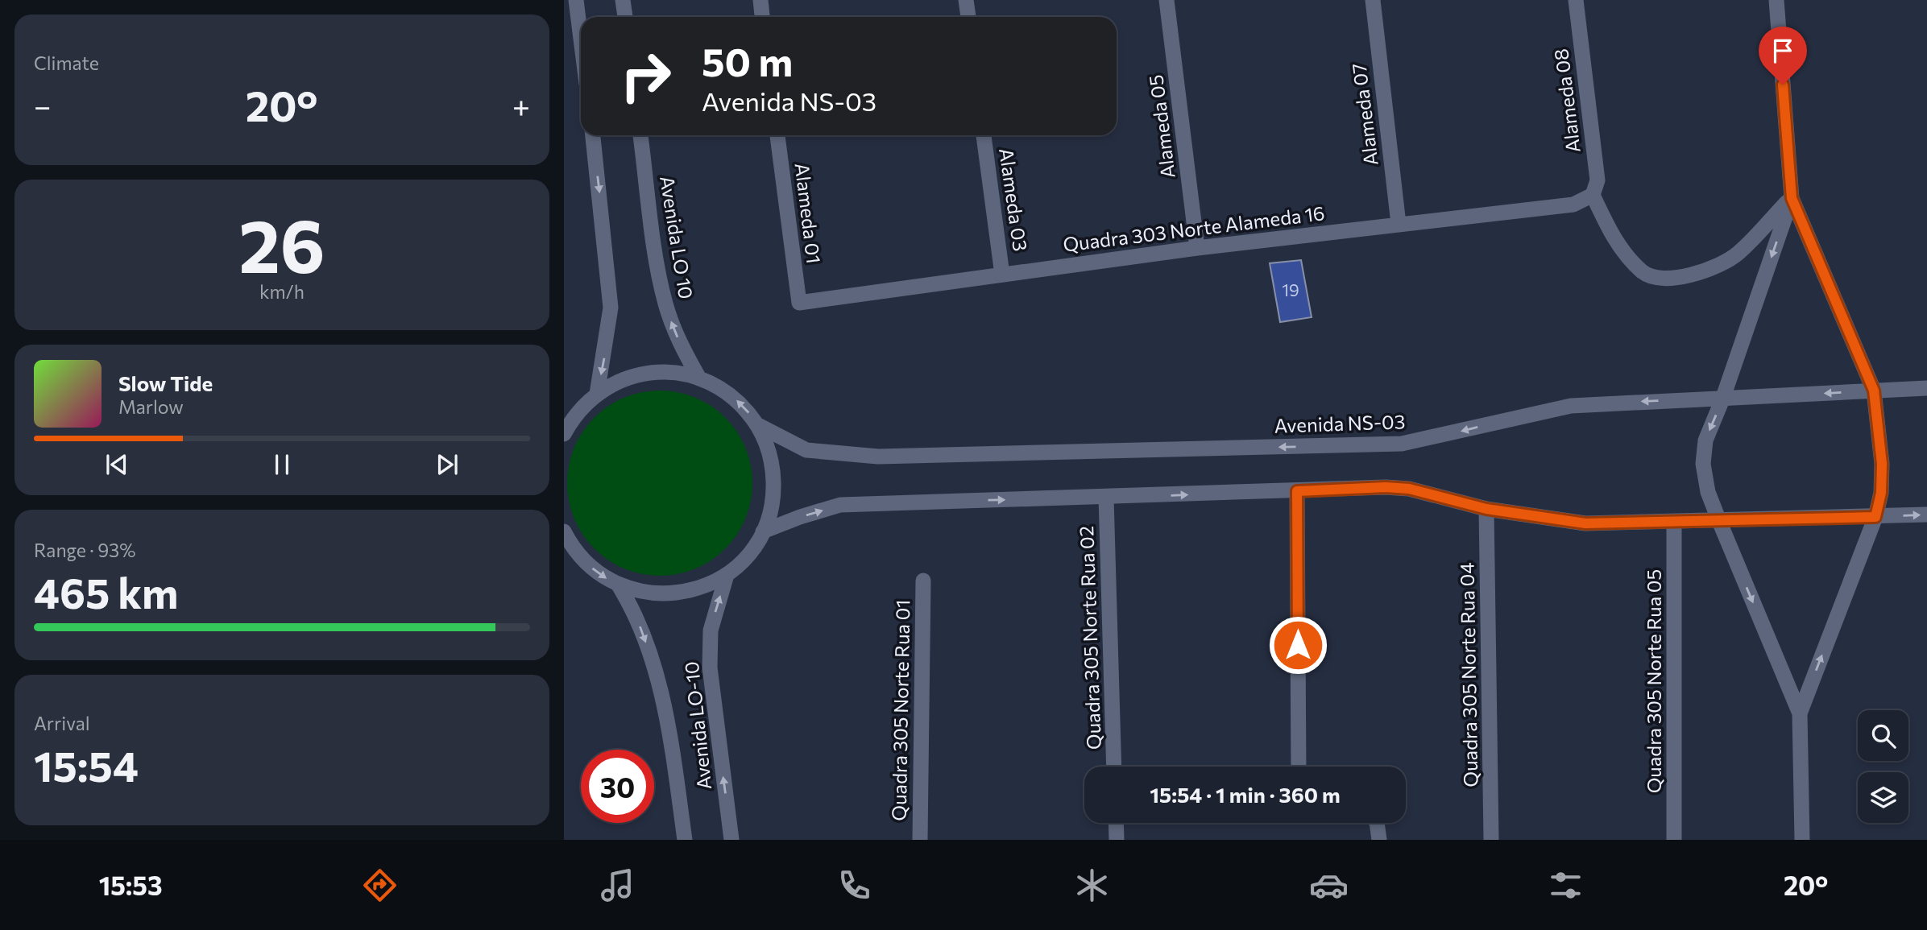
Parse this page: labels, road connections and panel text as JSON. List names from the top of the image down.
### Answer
{
  "streets": {
    "street": [
      "Alameda 08",
      "Alameda 07",
      "Alameda 05",
      "Alameda 03",
      "Alameda 01",
      "Quadra 303 Norte Alameda 16",
      "Avenida LO 10",
      "Avenida NS-03",
      "Quadra 305 Norte Rua 02",
      "Quadra 305 Norte Rua 04",
      "Quadra 305 Norte Rua 05",
      "Quadra 305 Norte Rua 01",
      "Avenida LO-10"
    ]
  },
  "crossings": [
    ["Alameda 08", "Quadra 303 Norte Alameda 16"],
    ["Alameda 07", "Quadra 303 Norte Alameda 16"],
    ["Alameda 05", "Quadra 303 Norte Alameda 16"],
    ["Alameda 03", "Quadra 303 Norte Alameda 16"],
    ["Alameda 01", "Quadra 303 Norte Alameda 16"]
  ],
  "house_numbers": ["19"],
  "page": {
    "tile": [
      "Climate",
      ["26", "km/h"],
      ["Range · 93%", "465 km"],
      ["Arrival", "15:54"]
    ],
    "turn": ["50 m", "Avenida NS-03"],
    "heat": ["−", "20°", "+"],
    "song": ["Slow Tide", "Marlow"],
    "limit": "30",
    "trip": "15:54 · 1 min · 360 m",
    "tabs": ["15:53", "20°"]
  }
}
